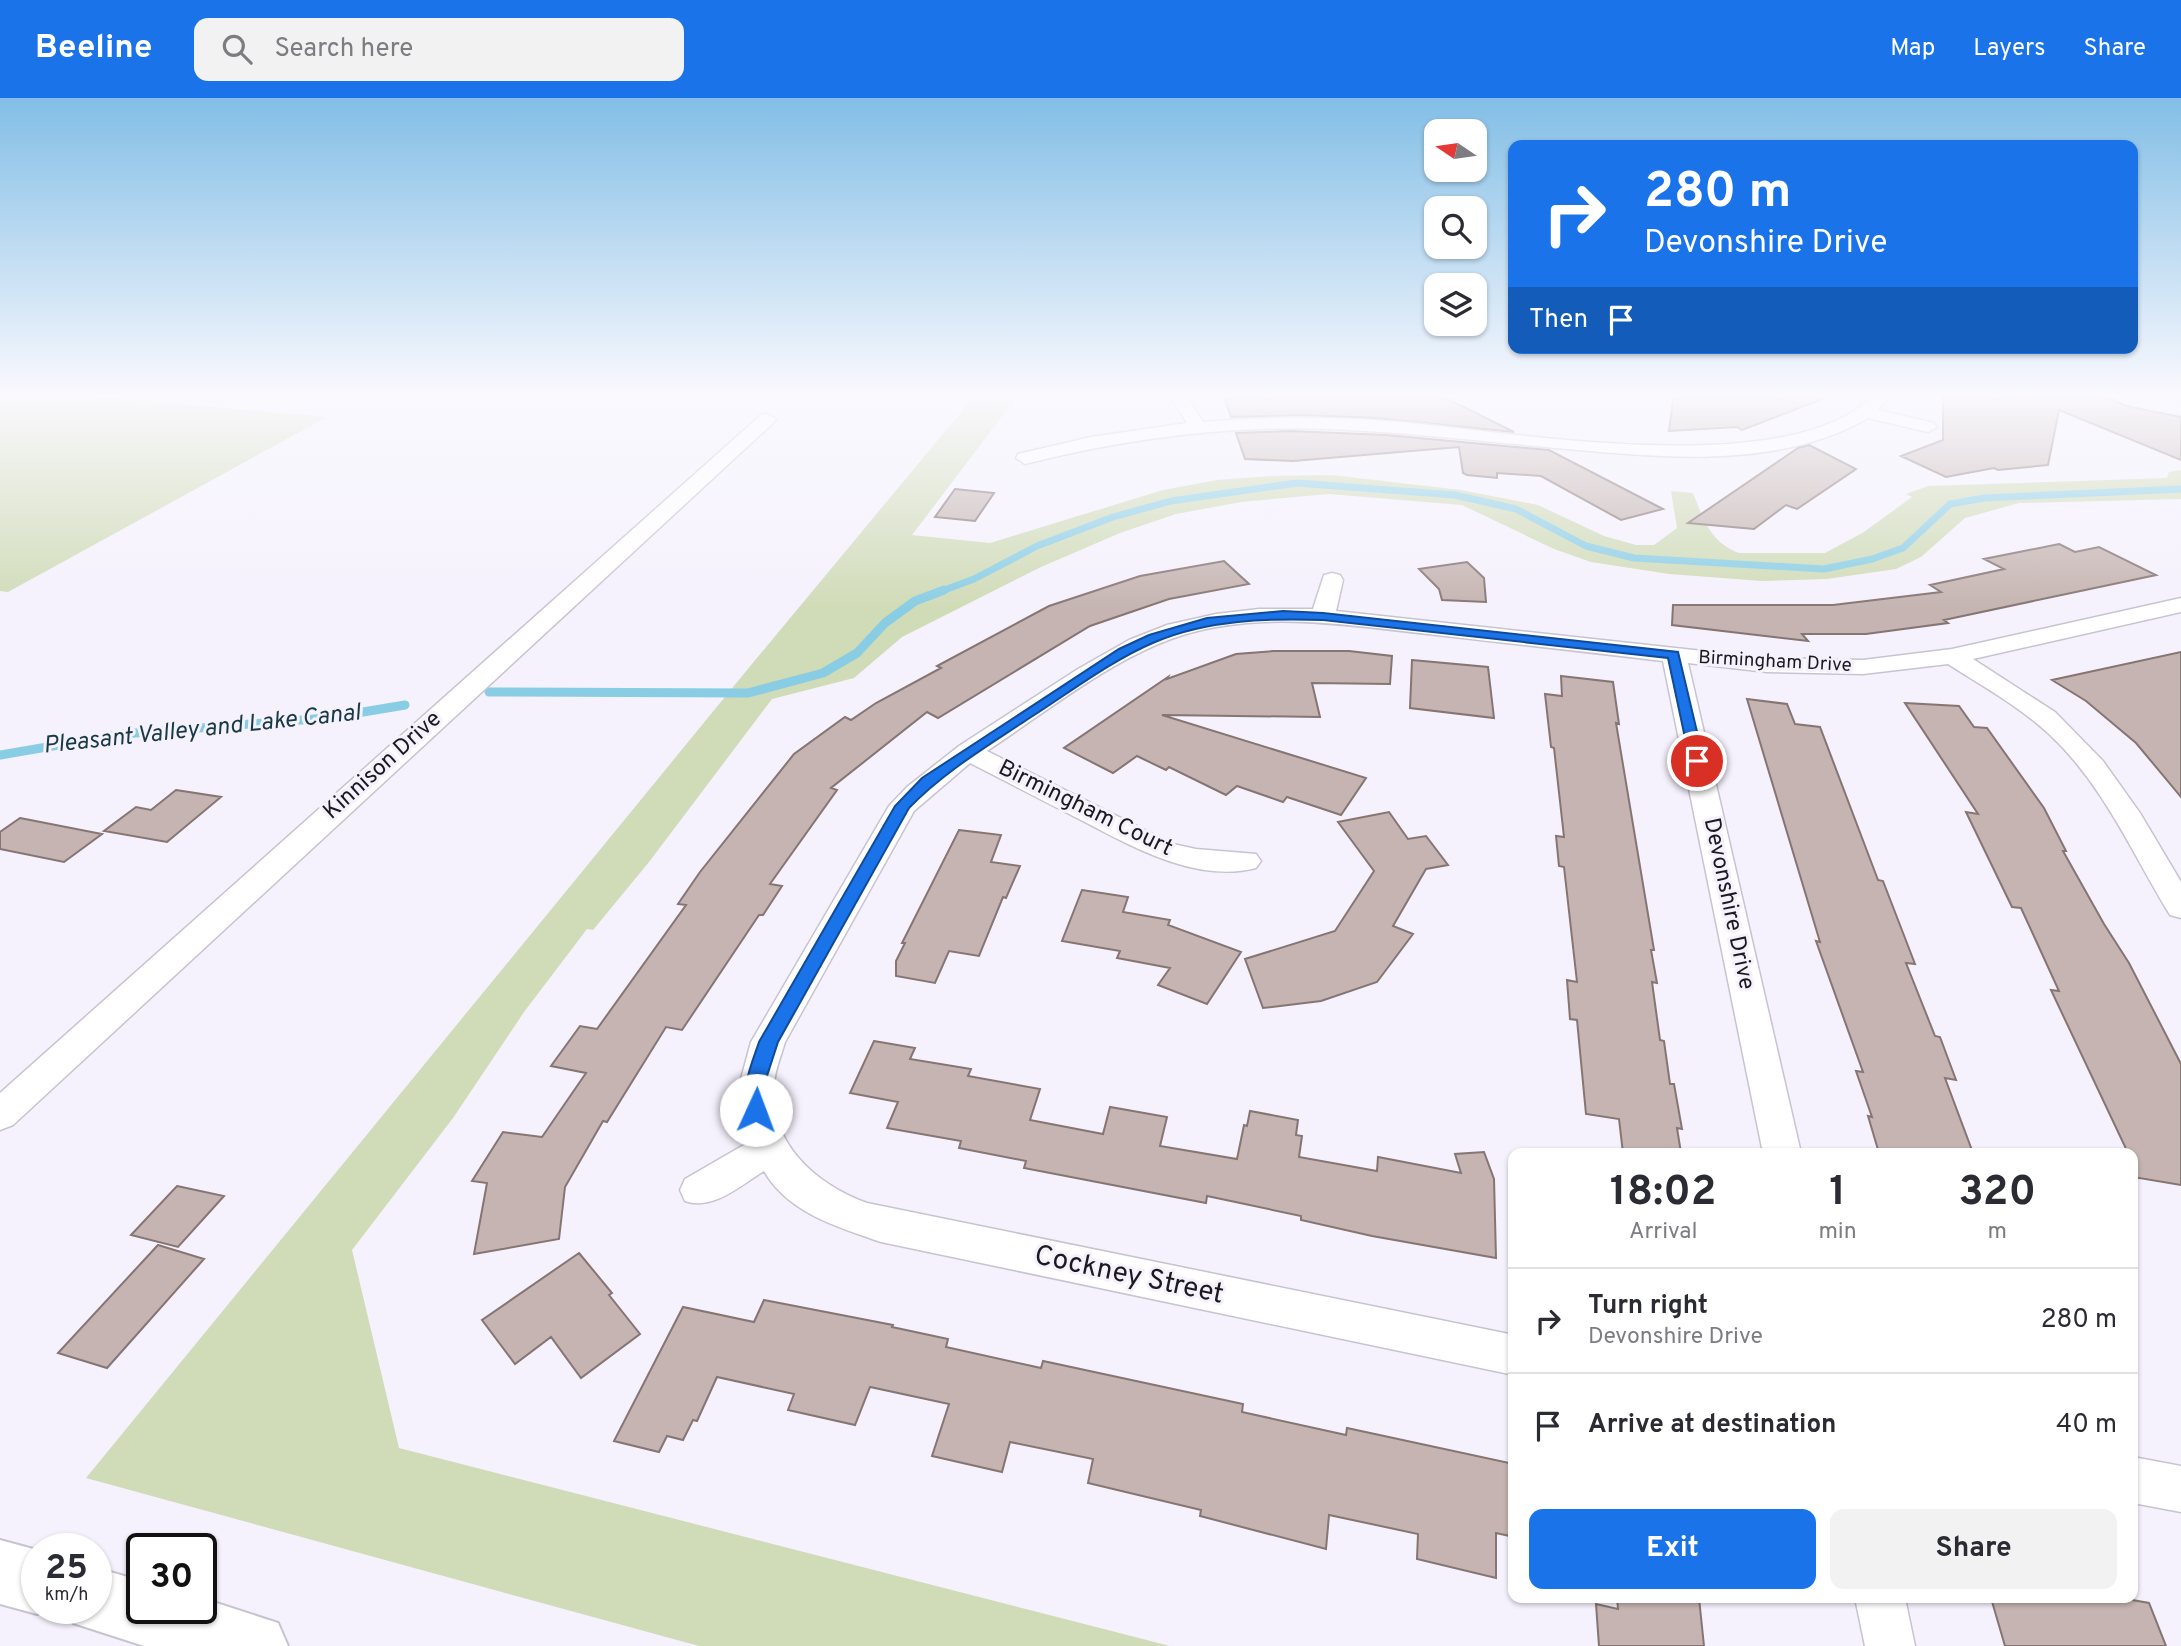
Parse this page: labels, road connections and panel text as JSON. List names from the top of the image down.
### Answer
{
  "streets": {
    "street": [
      "Birmingham Drive",
      "Kinnison Drive",
      "Birmingham Court",
      "Devonshire Drive",
      "Cockney Street"
    ]
  },
  "crossings": [
    ["Birmingham Drive", "Birmingham Court"],
    ["Birmingham Drive", "Devonshire Drive"],
    ["Birmingham Drive", "Cockney Street"]
  ],
  "water": ["Pleasant Valley and Lake Canal"],
  "north": "left",
  "page": {
    "header": "Beeline",
    "search": "Search here",
    "nav": ["Map", "Layers", "Share"],
    "turn": ["280 m", "Devonshire Drive"],
    "then": "Then",
    "eta": [
      "18:02",
      "Arrival",
      "1",
      "min",
      "320",
      "m"
    ],
    "list": [
      {
        "name": "Turn right",
        "note": "Devonshire Drive",
        "value": "280 m"
      },
      {
        "name": "Arrive at destination",
        "value": "40 m"
      }
    ],
    "buttons": ["Exit", "Share"],
    "speed": "25 km/h",
    "limit": "30"
  }
}
